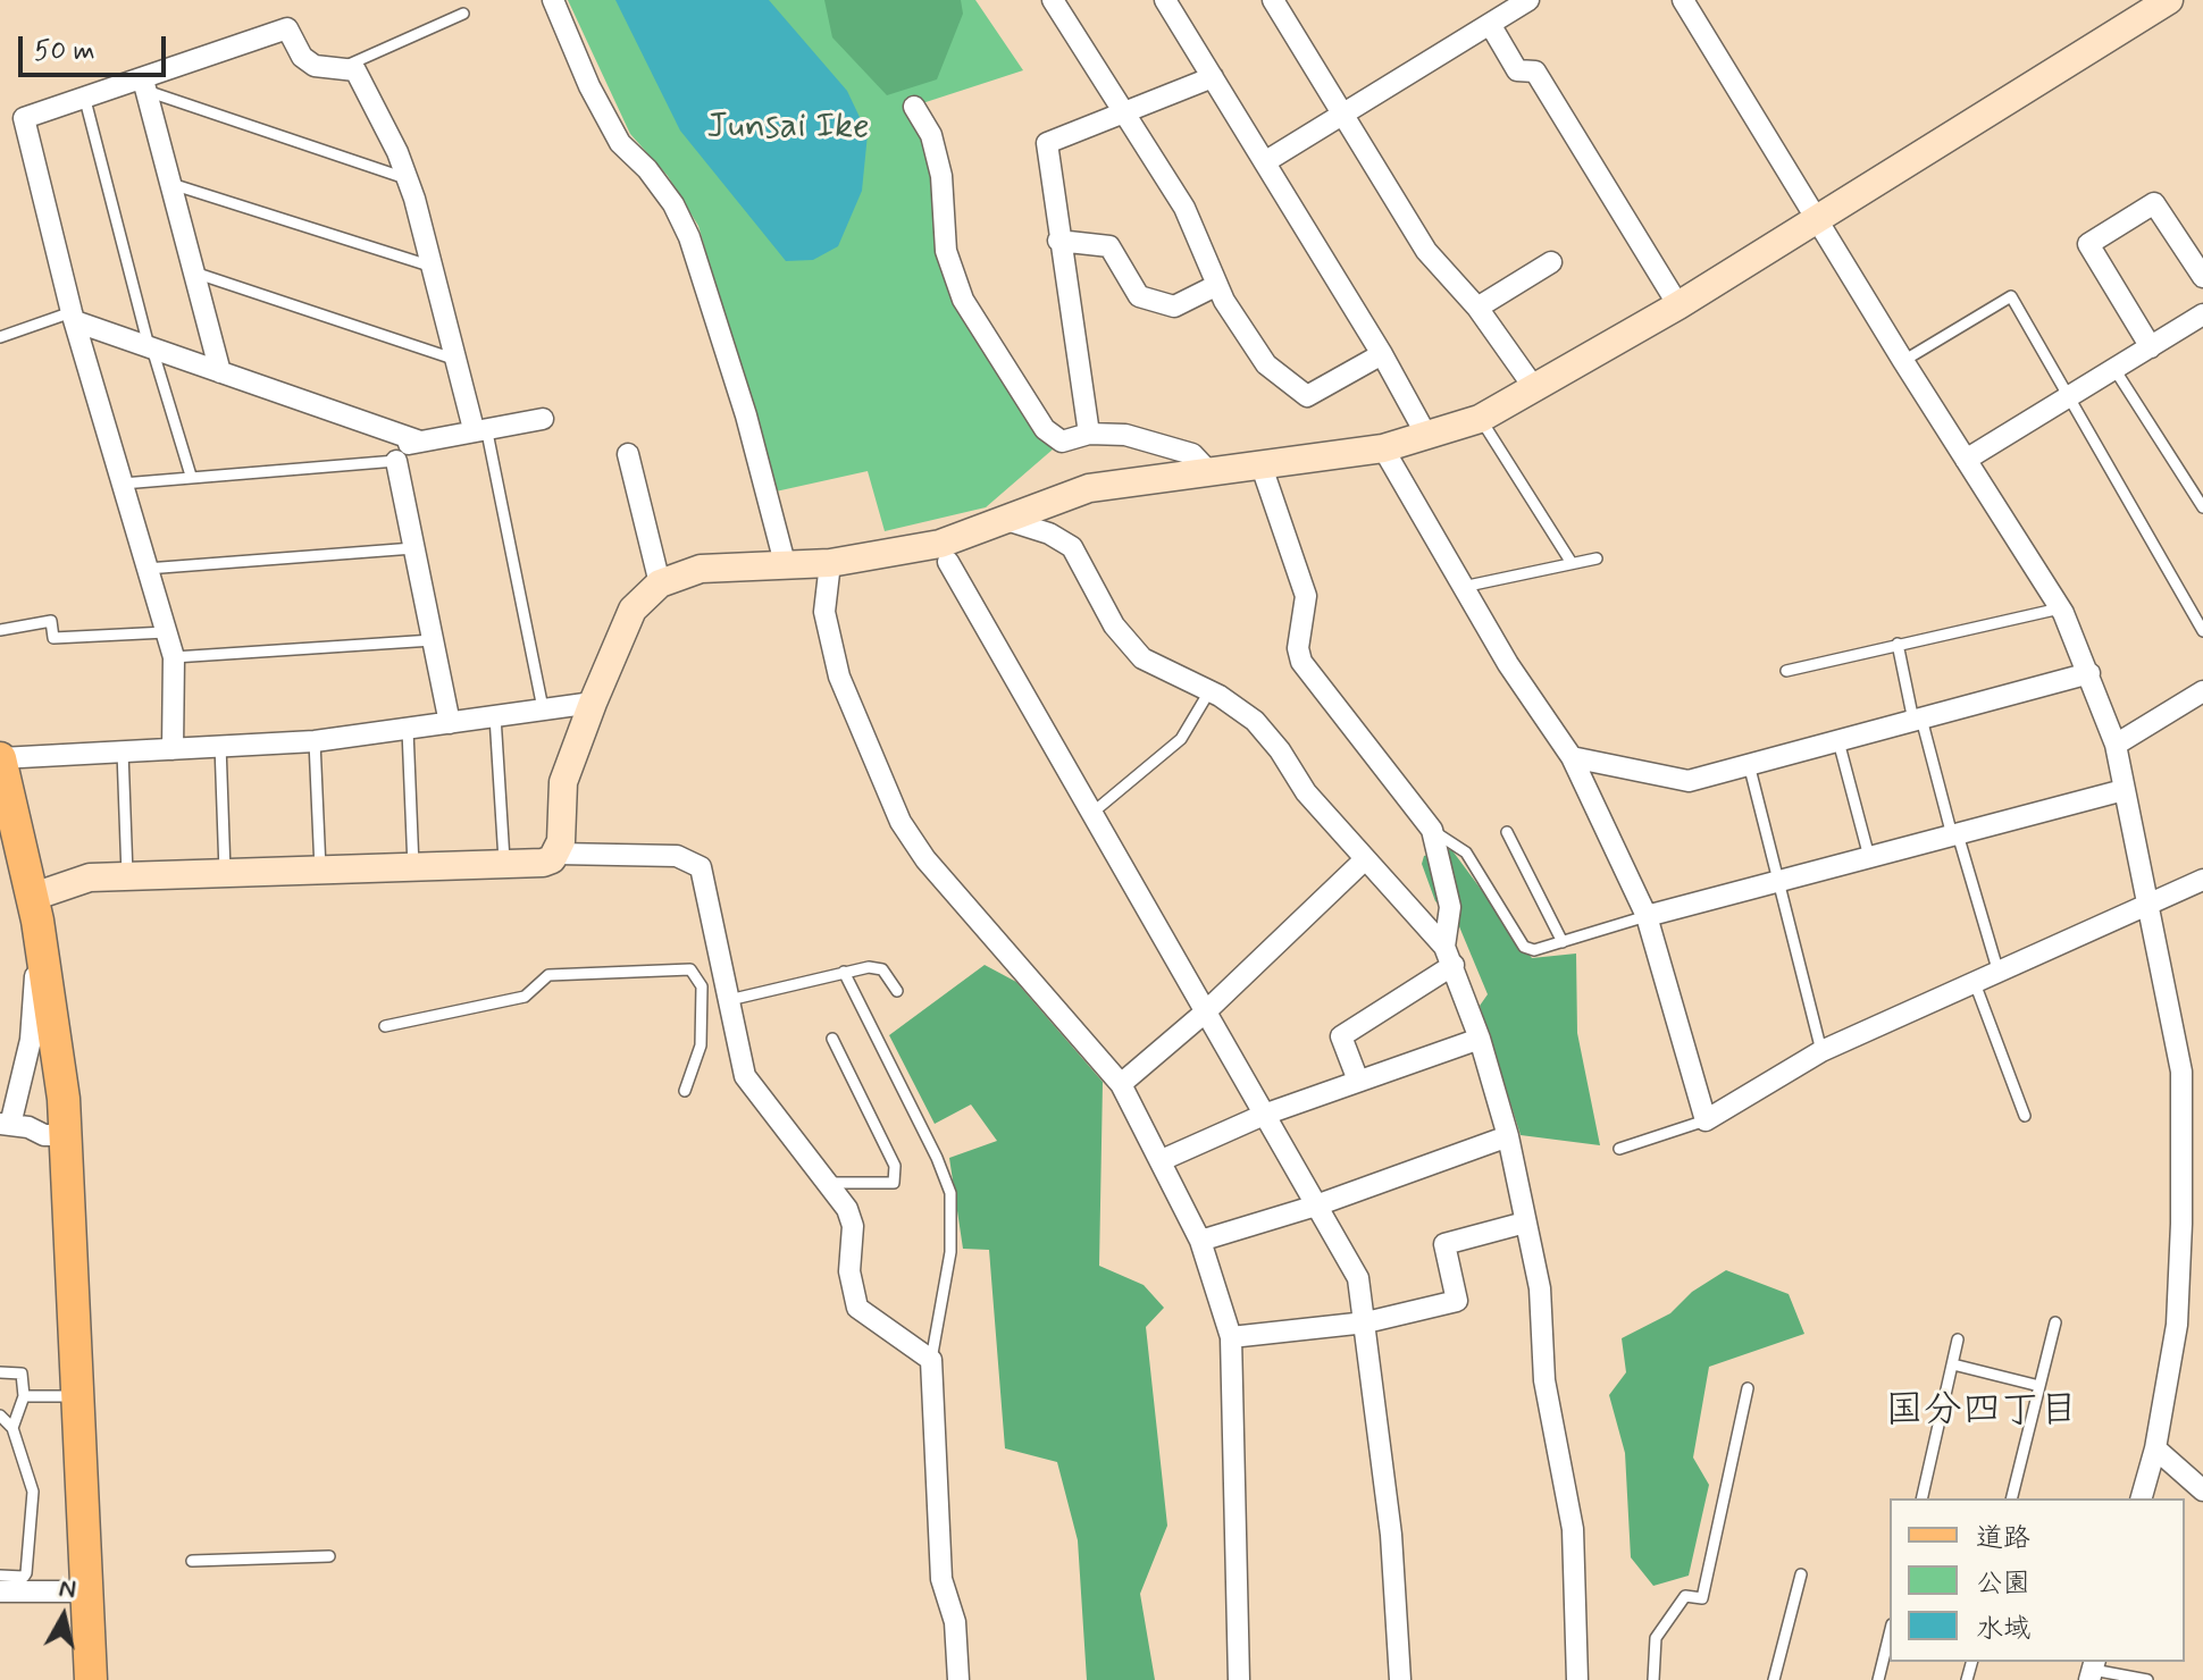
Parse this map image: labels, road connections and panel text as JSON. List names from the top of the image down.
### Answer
{
  "districts": ["国分四丁目"],
  "parks": ["Junsai Ike"],
  "legend": ["道路", "公園", "水域"],
  "scale_bar": "50 m",
  "north": "top"
}
